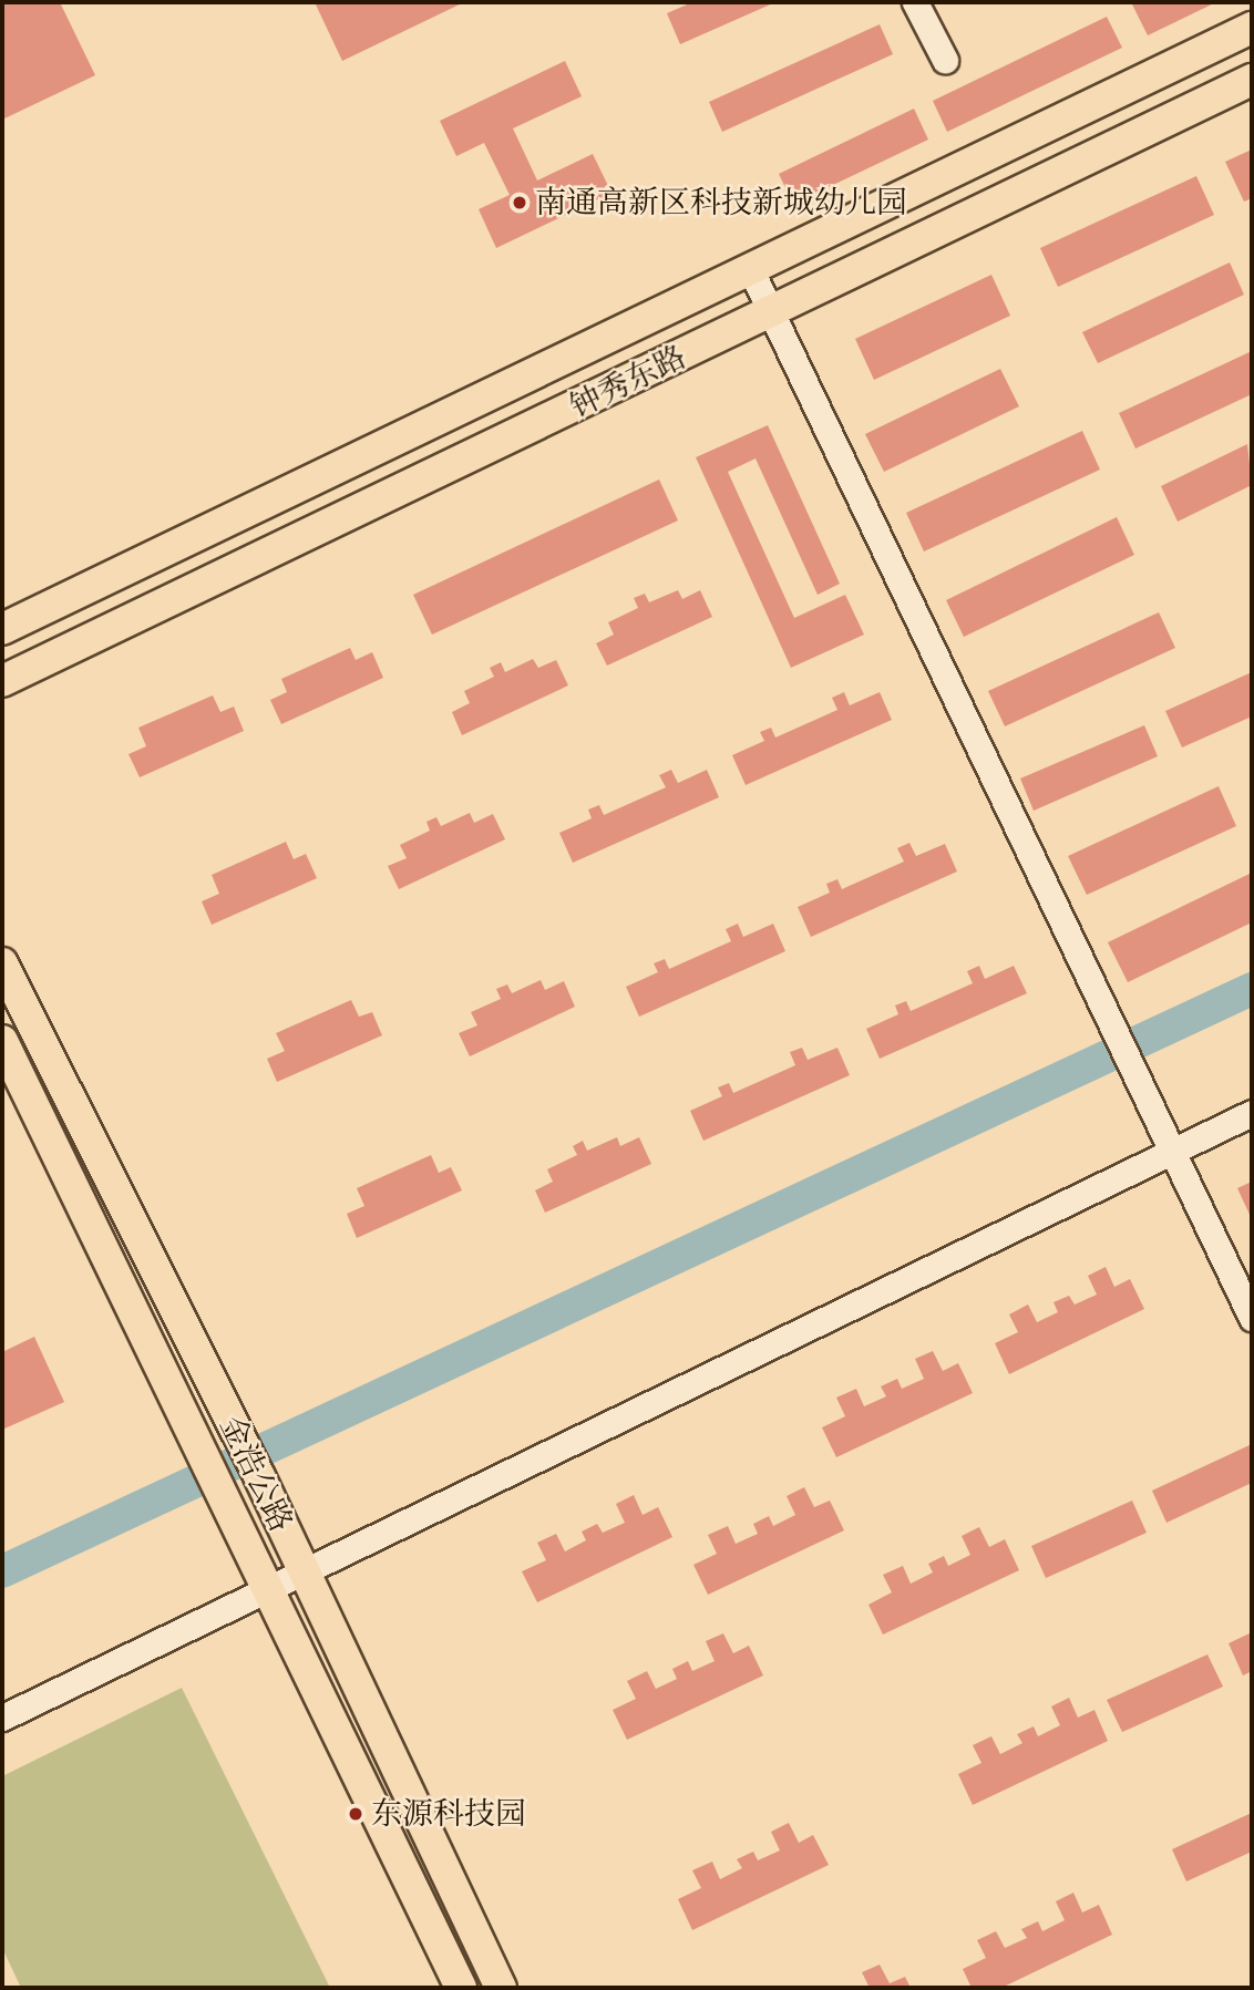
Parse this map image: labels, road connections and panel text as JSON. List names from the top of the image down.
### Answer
{
  "streets": {
    "main road": ["钟秀东路", "金浩公路"]
  },
  "places": ["南通高新区科技新城幼儿园", "东源科技园"]
}
